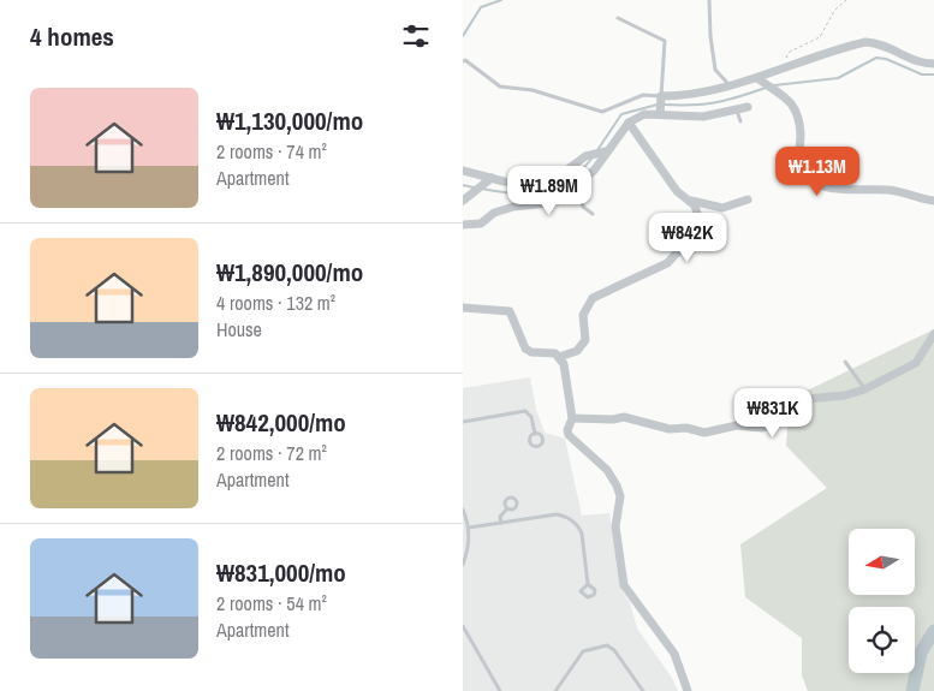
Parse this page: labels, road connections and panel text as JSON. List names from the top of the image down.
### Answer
{
  "north": "left",
  "page": {
    "heading": "4 homes",
    "list": [
      {
        "name": "₩1,130,000/mo",
        "note": "2 rooms · 74 m² · Apartment"
      },
      {
        "name": "₩1,890,000/mo",
        "note": "4 rooms · 132 m² · House"
      },
      {
        "name": "₩842,000/mo",
        "note": "2 rooms · 72 m² · Apartment"
      },
      {
        "name": "₩831,000/mo",
        "note": "2 rooms · 54 m² · Apartment"
      }
    ],
    "price": [
      "₩1.13M",
      "₩1.89M",
      "₩842K",
      "₩831K"
    ]
  }
}
